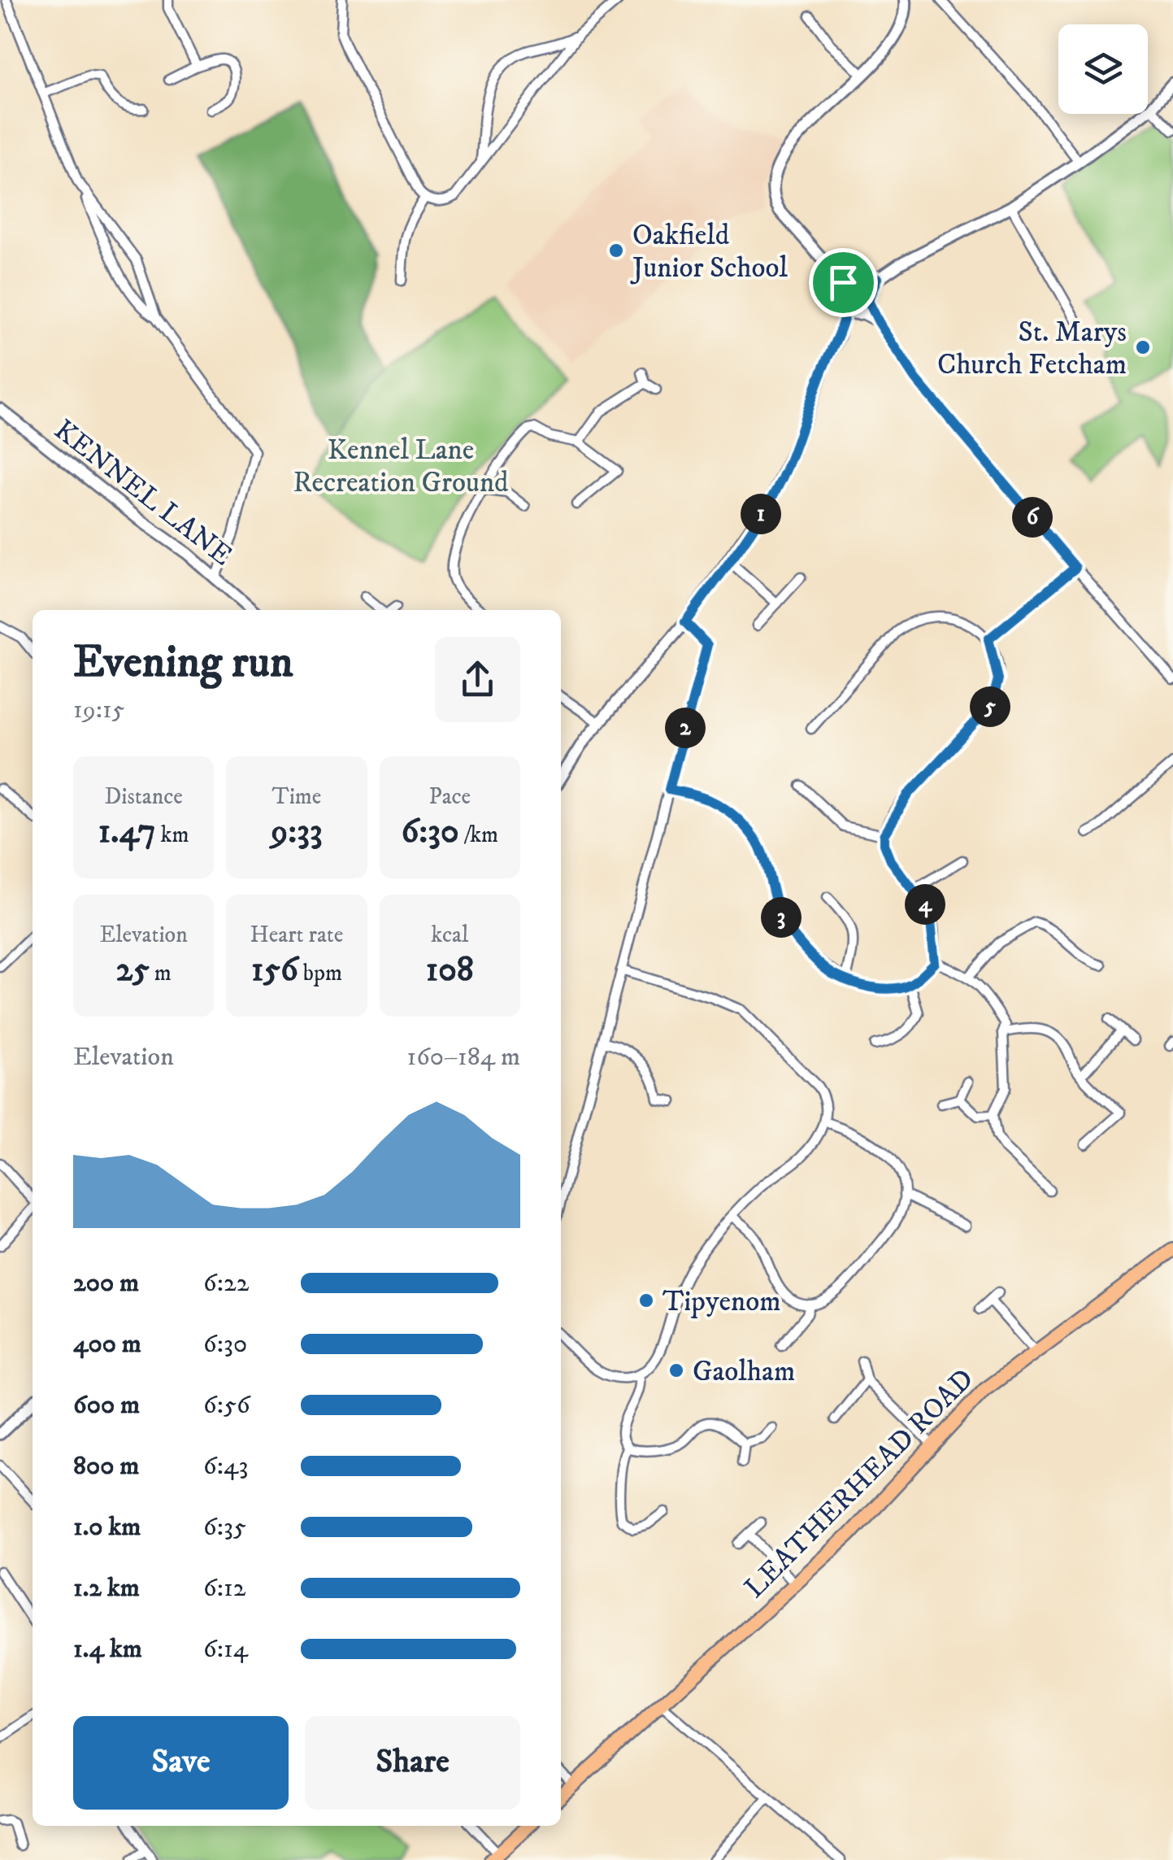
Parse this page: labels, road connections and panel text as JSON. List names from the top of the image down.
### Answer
{
  "streets": {
    "main road": ["LEATHERHEAD ROAD"],
    "street": ["KENNEL LANE"]
  },
  "parks": ["Kennel Lane Recreation Ground"],
  "places": [
    "Oakfield Junior School",
    "St. Marys Church Fetcham",
    "Tipyenom",
    "Gaolham"
  ],
  "page": {
    "pins": [
      "1",
      "6",
      "5",
      "2",
      "4",
      "3"
    ],
    "heading": ["Evening run", "19:15"],
    "stats": [
      ["Distance", "1.47 km"],
      ["Time", "9:33"],
      ["Pace", "6:30 /km"],
      ["Elevation", "25 m"],
      ["Heart rate", "156 bpm"],
      ["kcal", "108"]
    ],
    "chart": ["Elevation", "160–184 m"],
    "list": [
      {
        "name": "200 m",
        "note": "6:22"
      },
      {
        "name": "400 m",
        "note": "6:30"
      },
      {
        "name": "600 m",
        "note": "6:56"
      },
      {
        "name": "800 m",
        "note": "6:43"
      },
      {
        "name": "1.0 km",
        "note": "6:35"
      },
      {
        "name": "1.2 km",
        "note": "6:12"
      },
      {
        "name": "1.4 km",
        "note": "6:14"
      }
    ],
    "buttons": ["Save", "Share"]
  }
}
